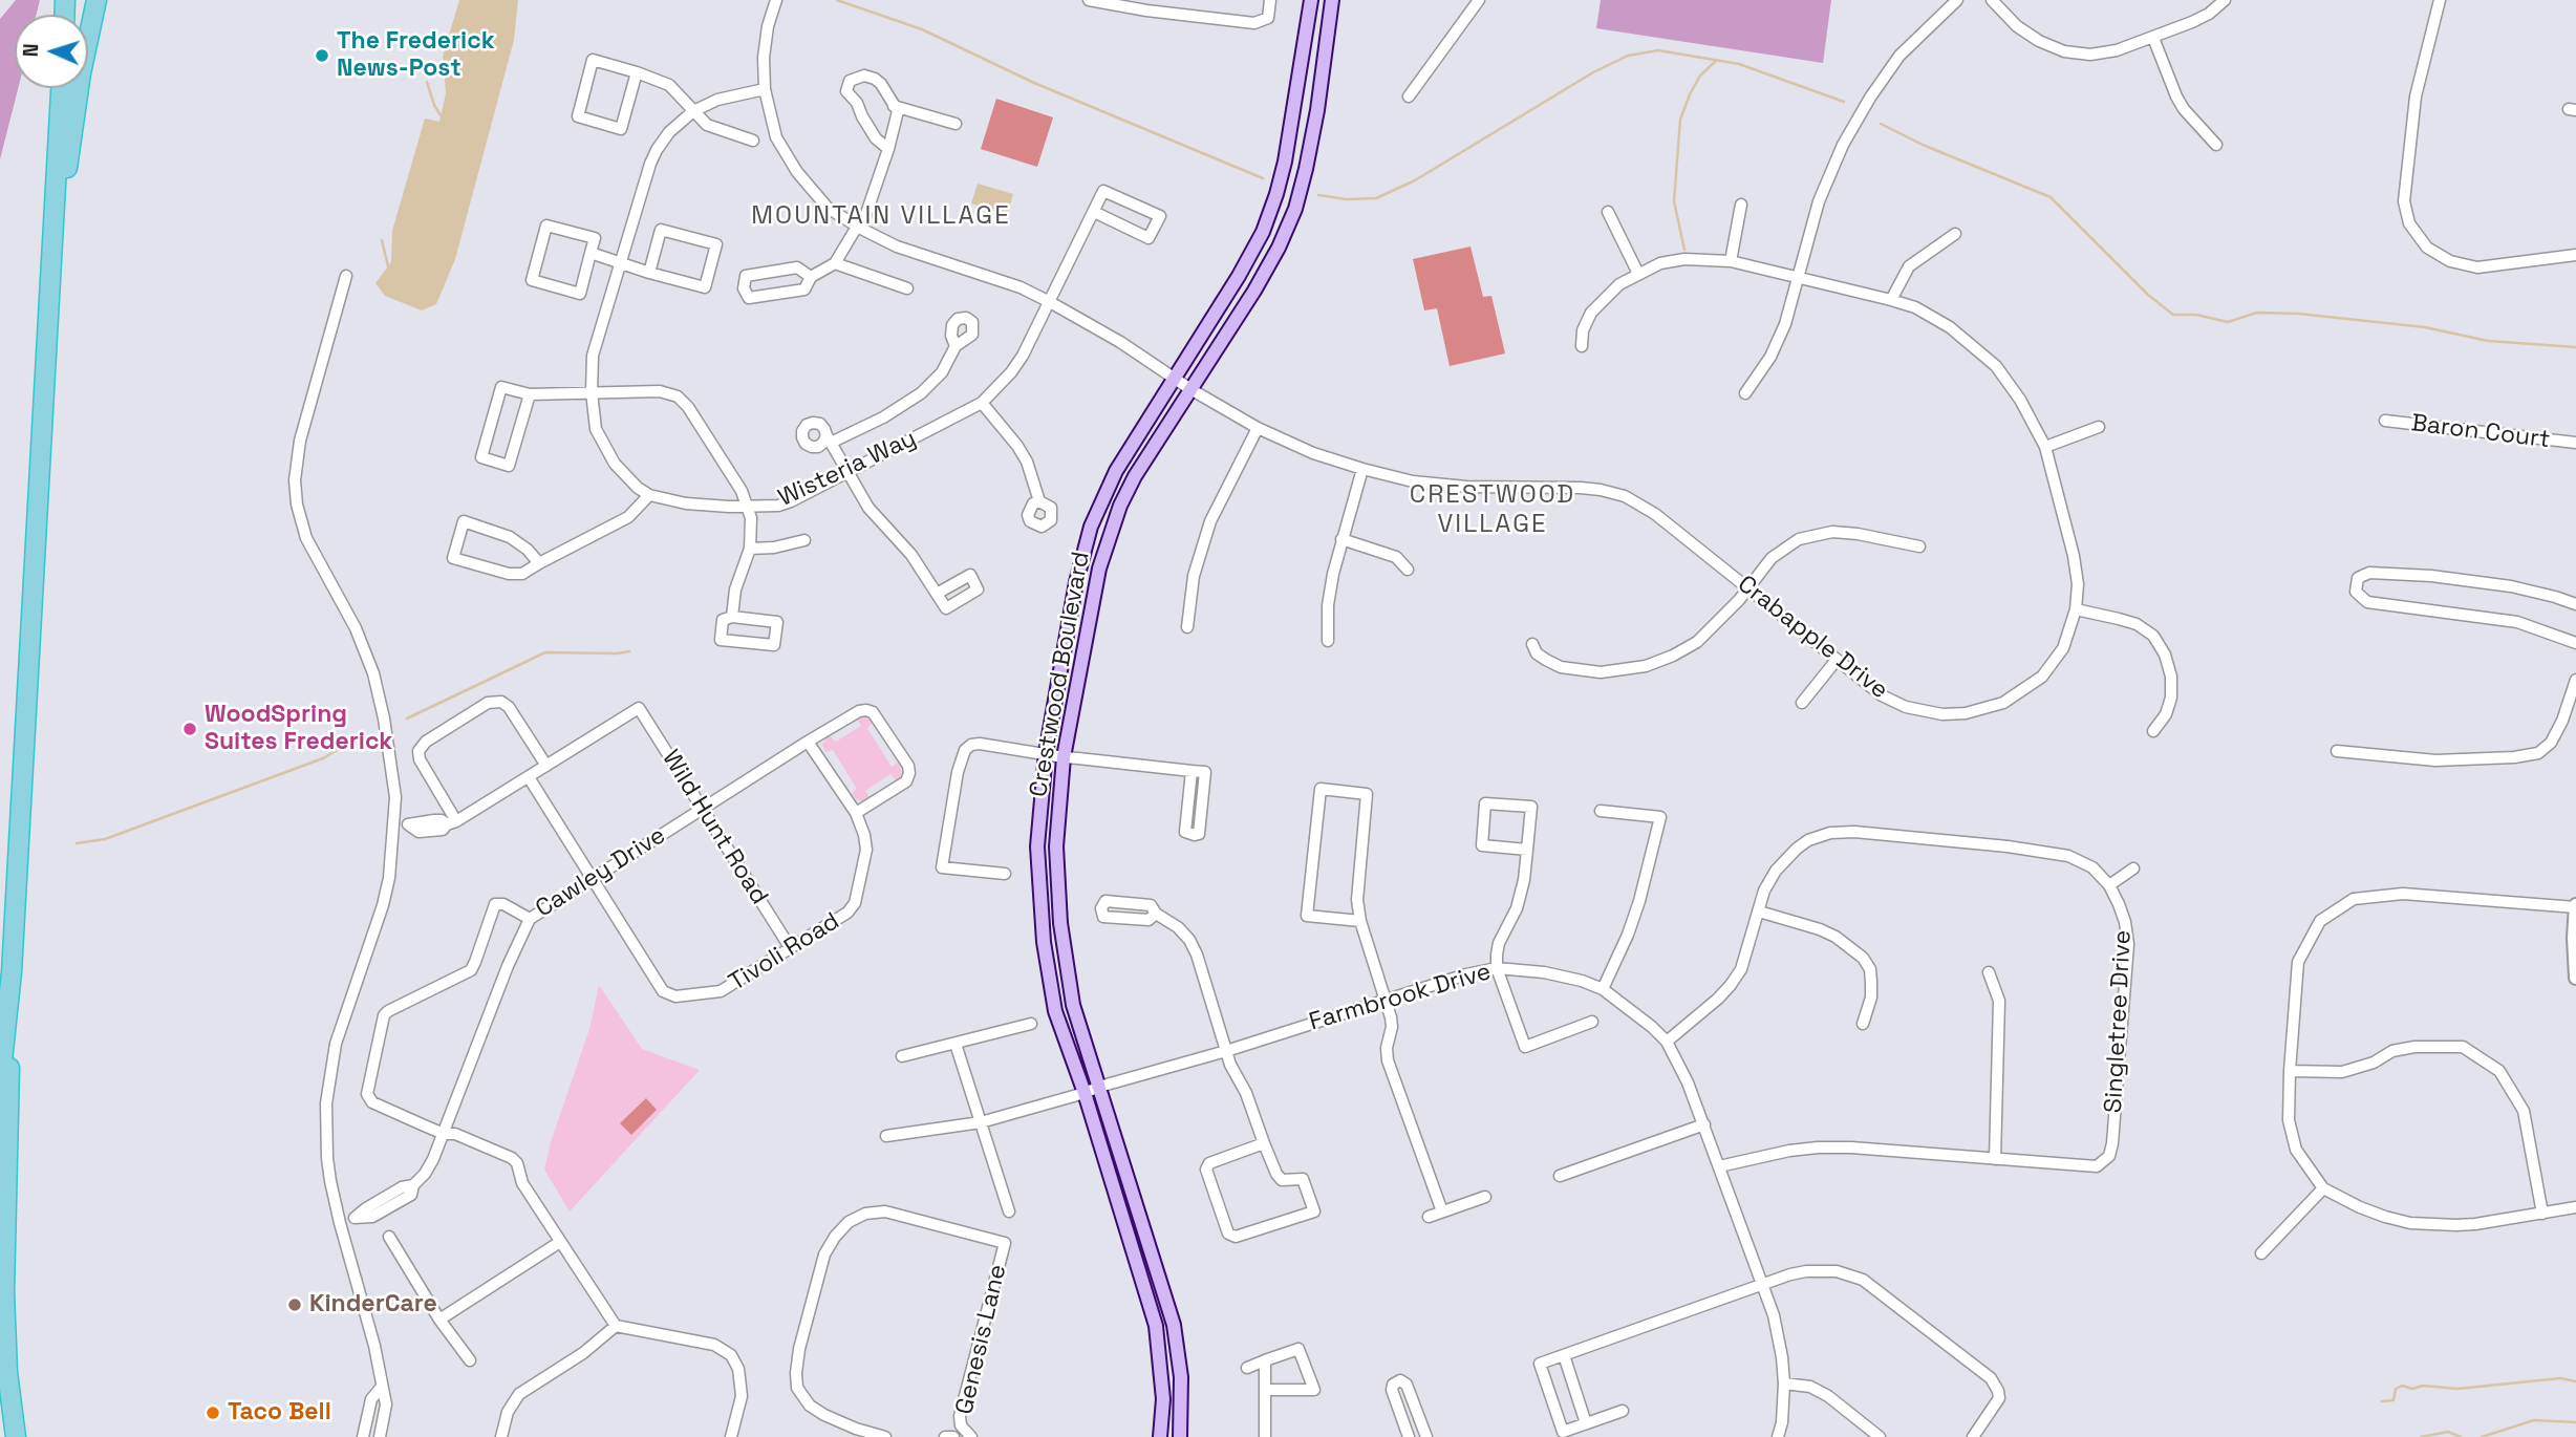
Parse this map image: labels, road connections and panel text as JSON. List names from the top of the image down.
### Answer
{
  "streets": {
    "main road": ["Crestwood Boulevard"],
    "street": [
      "Baron Court",
      "Wisteria Way",
      "Crabapple Drive",
      "Wild Hunt Road",
      "Cawley Drive",
      "Tivoli Road",
      "Farmbrook Drive",
      "Singletree Drive",
      "Genesis Lane"
    ]
  },
  "crossings": [
    ["Wisteria Way", "Crabapple Drive"],
    ["Crabapple Drive", "Crestwood Boulevard"],
    ["Crestwood Boulevard", "Farmbrook Drive"],
    ["Wild Hunt Road", "Cawley Drive"],
    ["Wild Hunt Road", "Tivoli Road"],
    ["Cawley Drive", "Tivoli Road"],
    ["Farmbrook Drive", "Singletree Drive"]
  ],
  "districts": ["MOUNTAIN VILLAGE", "CRESTWOOD VILLAGE"],
  "places": [
    "The Frederick News-Post",
    "WoodSpring Suites Frederick",
    "KinderCare",
    "Taco Bell"
  ],
  "north": "left"
}
